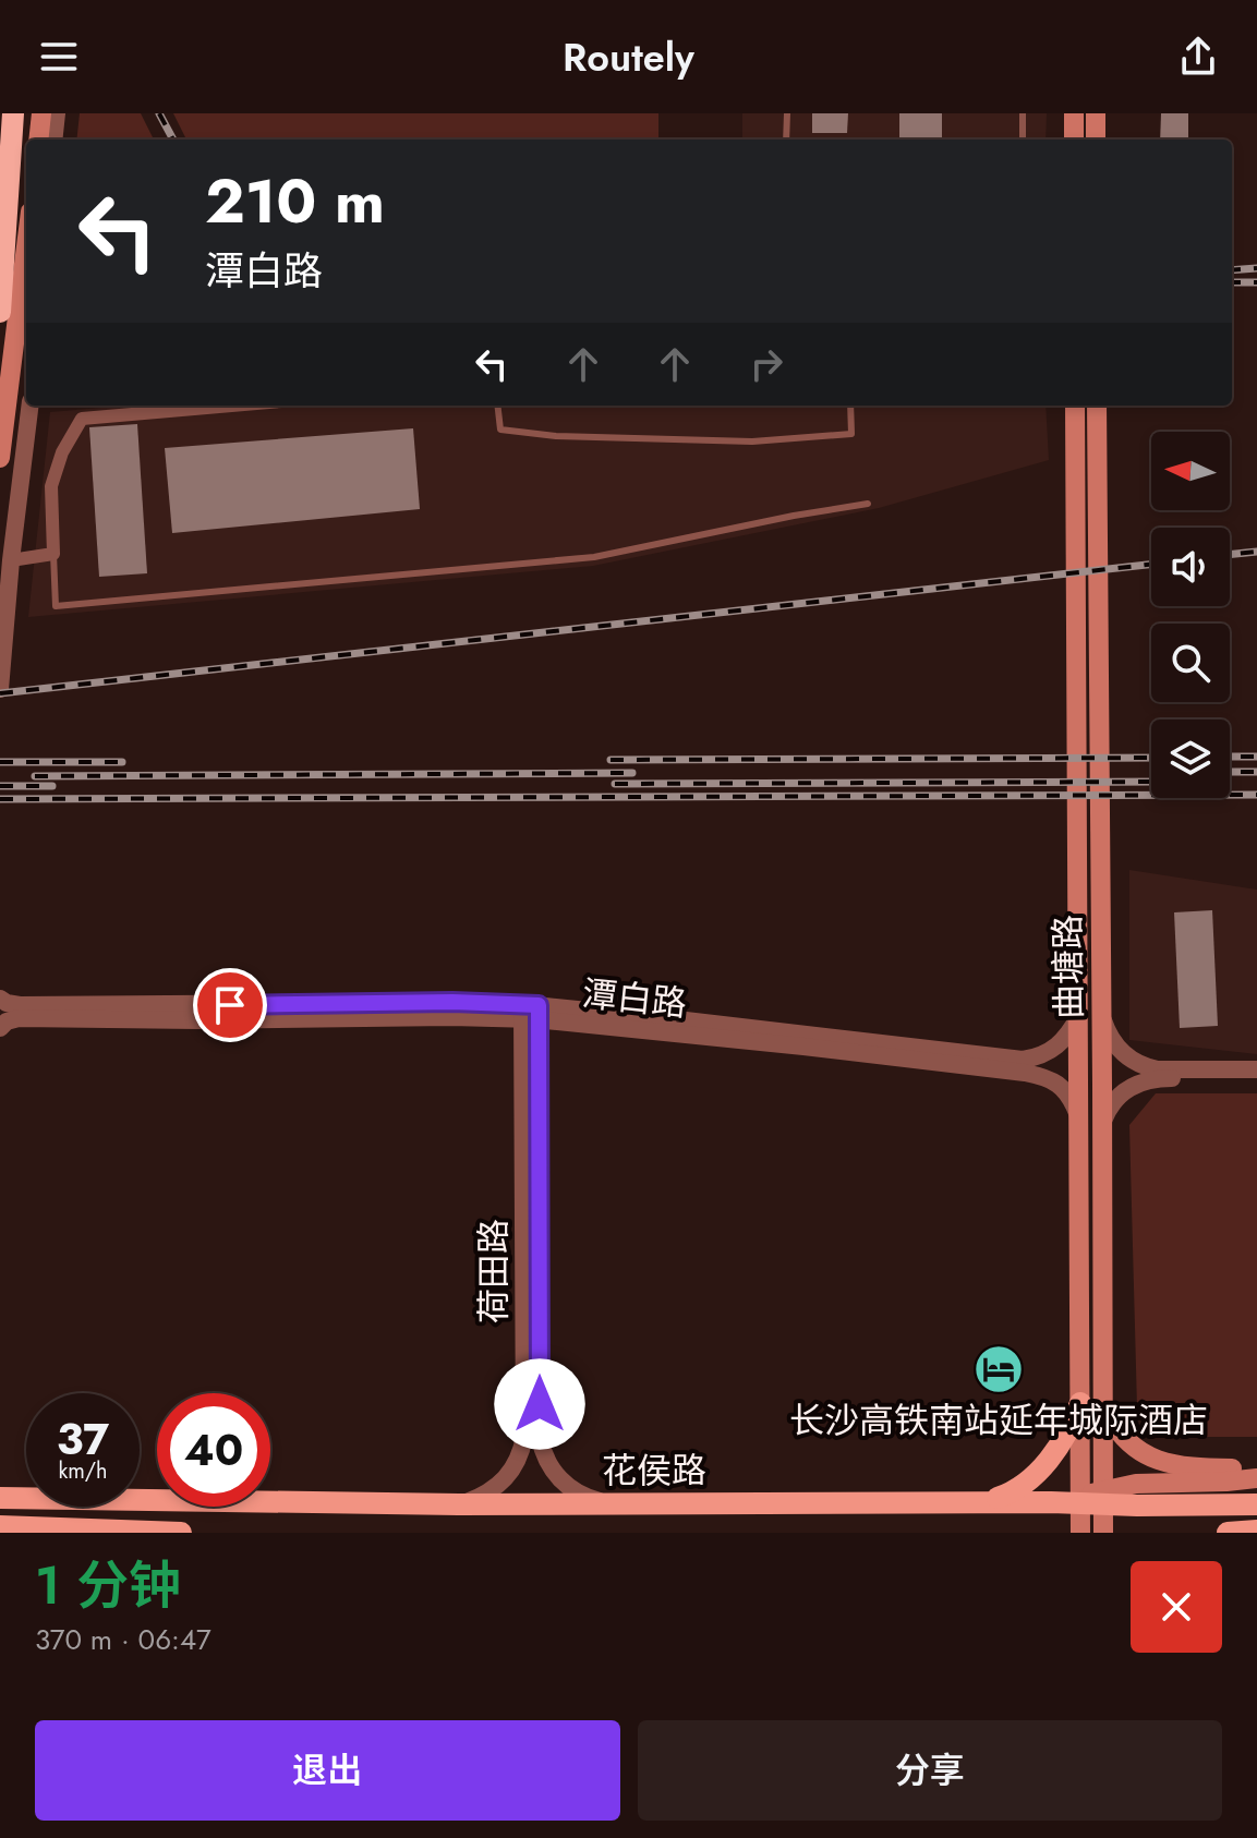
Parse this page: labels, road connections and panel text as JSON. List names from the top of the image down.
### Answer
{
  "streets": {
    "main road": ["曲塘路", "花侯路"],
    "street": ["潭白路", "荷田路"]
  },
  "crossings": [
    ["曲塘路", "潭白路"],
    ["曲塘路", "花侯路"],
    ["潭白路", "荷田路"],
    ["荷田路", "花侯路"]
  ],
  "places": {
    "hotel": ["长沙高铁南站延年城际酒店"]
  },
  "north": "left",
  "page": {
    "header": "Routely",
    "turn": ["210 m", "潭白路"],
    "speed": "37 km/h",
    "limit": "40",
    "heading": ["1 分钟", "370 m · 06:47"],
    "buttons": ["退出", "分享"]
  }
}
